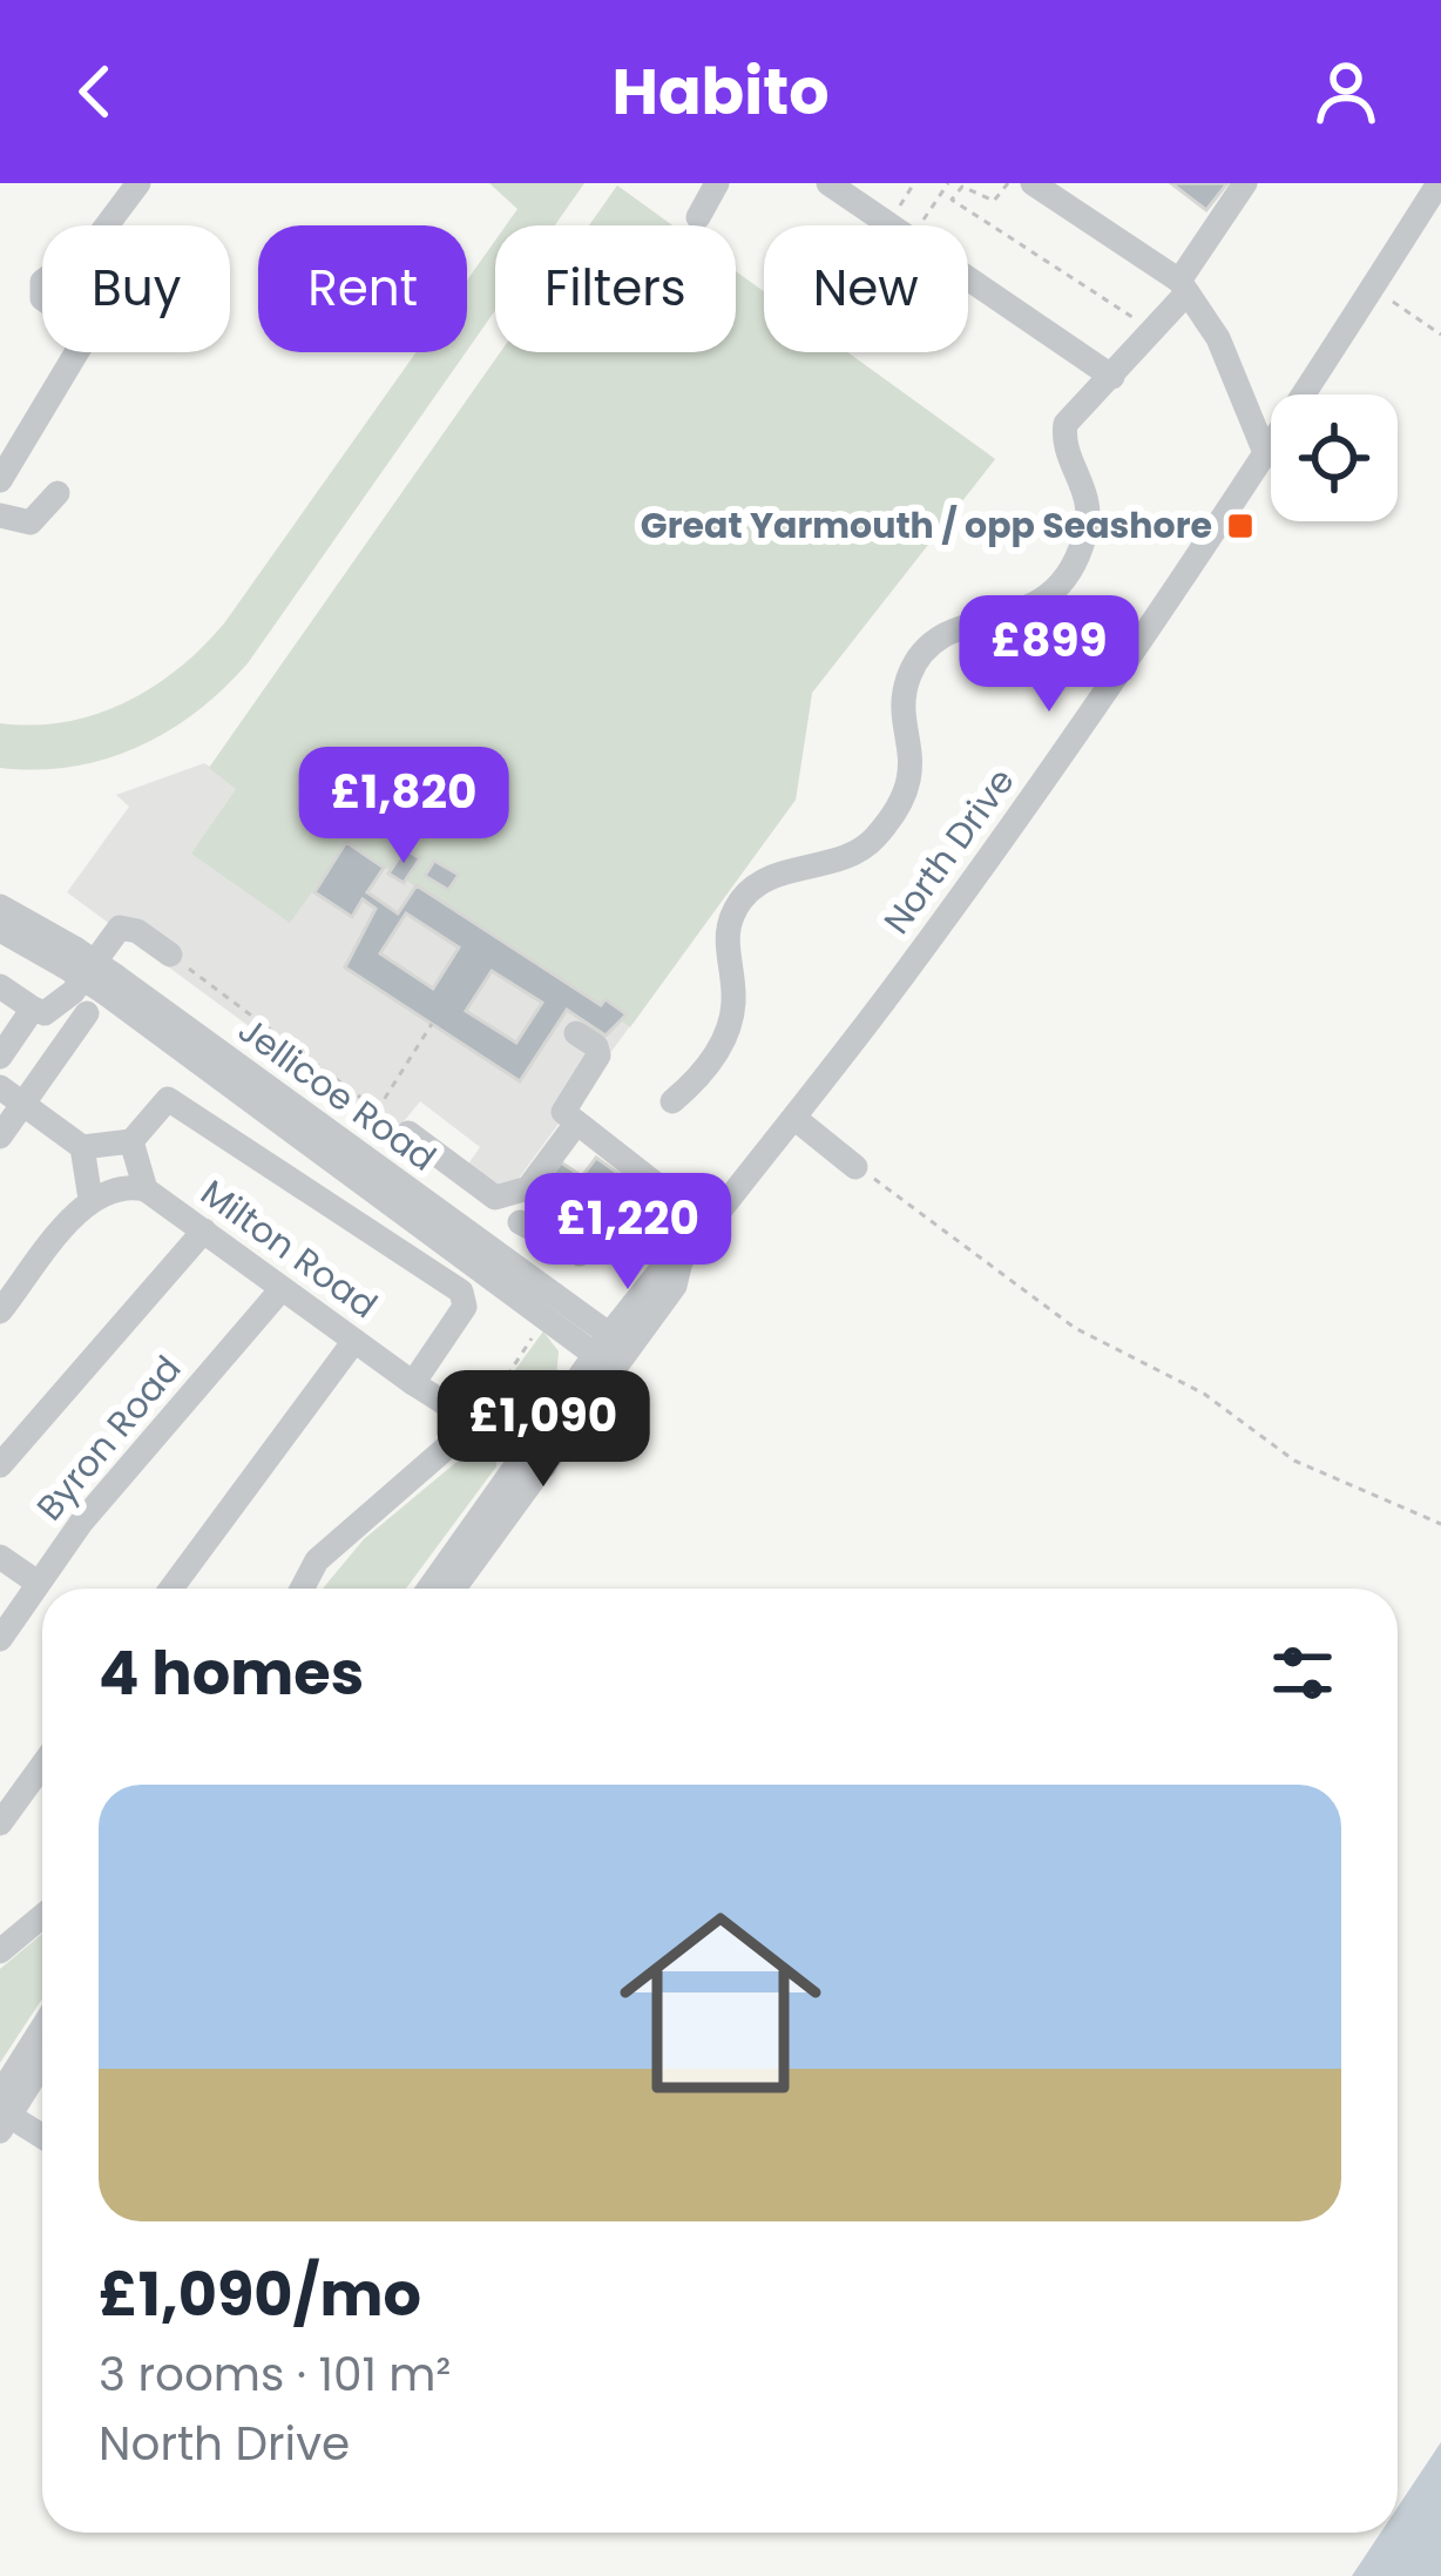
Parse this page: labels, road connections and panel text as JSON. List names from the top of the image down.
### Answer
{
  "streets": {
    "street": [
      "North Drive",
      "Jellicoe Road",
      "Milton Road",
      "Byron Road"
    ]
  },
  "crossings": [
    ["North Drive", "Jellicoe Road"],
    ["North Drive", "Milton Road"],
    ["Milton Road", "Byron Road"]
  ],
  "places": {
    "transit": ["Great Yarmouth / opp Seashore"]
  },
  "page": {
    "header": "Habito",
    "chip": [
      "Buy",
      "Rent",
      "Filters",
      "New"
    ],
    "price": [
      "£899",
      "£1,820",
      "£1,220",
      "£1,090"
    ],
    "heading": "4 homes",
    "list": [
      {
        "name": "£1,090/mo",
        "note": "3 rooms · 101 m² · North Drive"
      }
    ]
  }
}
